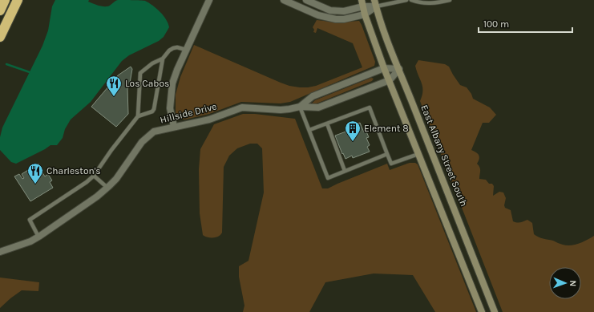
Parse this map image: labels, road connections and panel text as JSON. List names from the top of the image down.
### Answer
{
  "streets": {
    "main road": ["East Albany Street South"],
    "street": ["Hillside Drive"]
  },
  "crossings": [
    ["Hillside Drive", "East Albany Street South"]
  ],
  "places": {
    "restaurant": ["Los Cabos", "Charleston's"],
    "building": ["Element 8"]
  },
  "scale_bar": "100 m",
  "north": "right"
}
